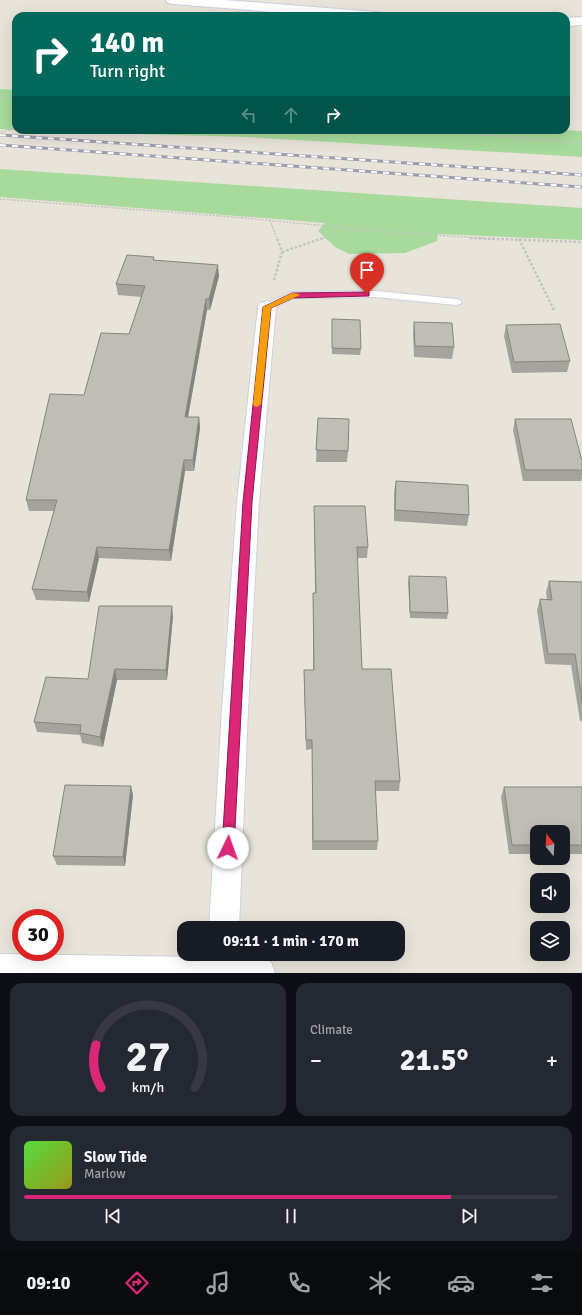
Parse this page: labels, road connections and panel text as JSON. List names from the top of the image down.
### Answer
{
  "north": "top",
  "page": {
    "turn": ["140 m", "Turn right"],
    "limit": "30",
    "trip": "09:11 · 1 min · 170 m",
    "tile": "Climate",
    "heat": ["−", "21.5°", "+"],
    "song": ["Slow Tide", "Marlow"],
    "tabs": "09:10",
    "gauge": ["27", "km/h"]
  }
}
